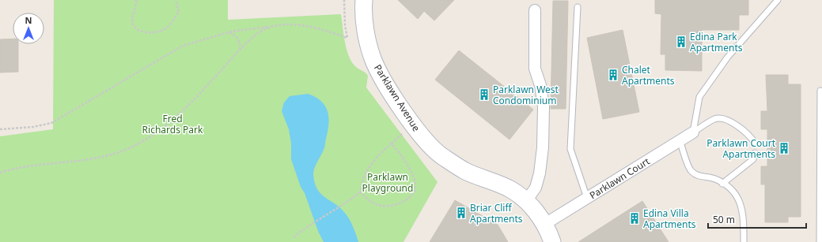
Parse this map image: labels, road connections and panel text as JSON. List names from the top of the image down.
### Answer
{
  "streets": {
    "street": ["Parklawn Avenue", "Parklawn Court"]
  },
  "crossings": [
    ["Parklawn Avenue", "Parklawn Court"]
  ],
  "parks": ["Fred Richards Park", "Parklawn Playground"],
  "places": {
    "building": [
      "Edina Park Apartments",
      "Chalet Apartments",
      "Parklawn West Condominium",
      "Parklawn Court Apartments",
      "Briar Cliff Apartments",
      "Edina Villa Apartments"
    ]
  },
  "scale_bar": "50 m",
  "north": "top"
}
